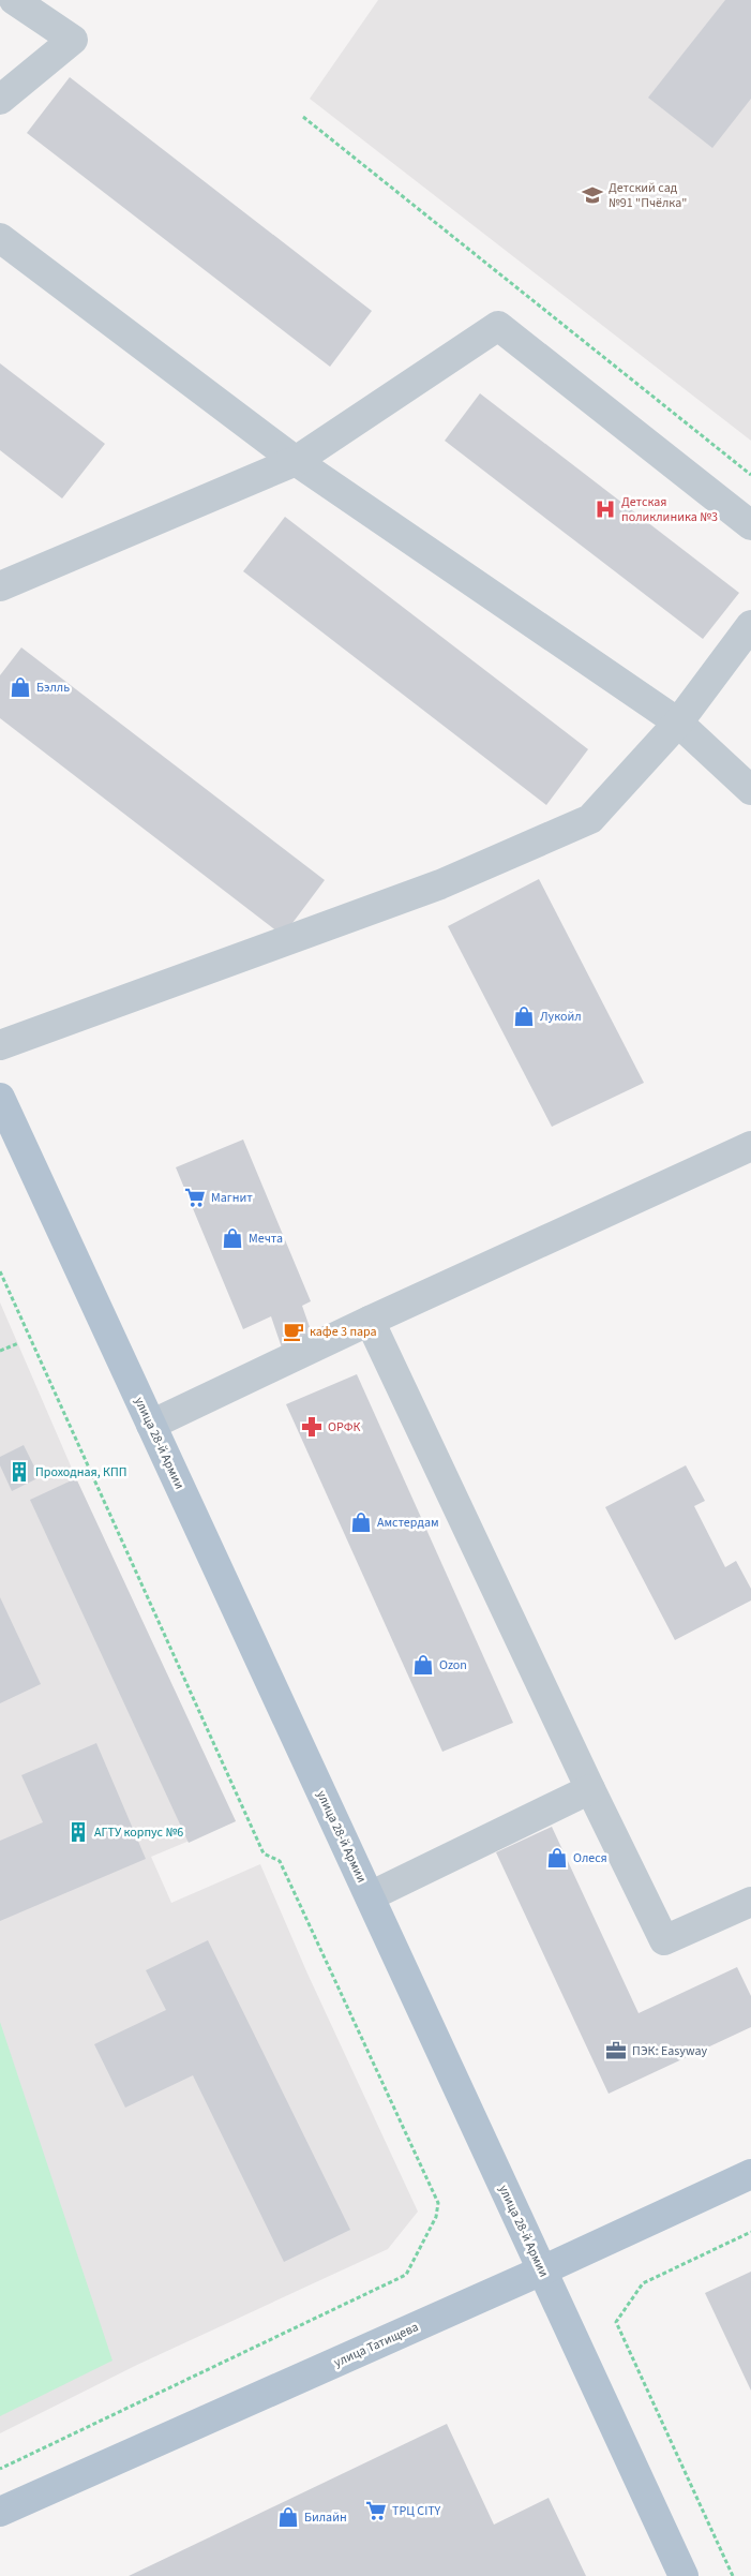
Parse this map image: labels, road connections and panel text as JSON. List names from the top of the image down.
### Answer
{
  "streets": {
    "main road": ["улица 28-й Армии", "улица Татищева"]
  },
  "crossings": [
    ["улица 28-й Армии", "улица Татищева"]
  ],
  "places": {
    "school or university": ["Детский сад №91 \"Пчёлка\""],
    "hospital": ["Детская поликлиника №3"],
    "shop": [
      "Бэлль",
      "Лукойл",
      "Мечта",
      "Амстердам",
      "Ozon",
      "Олеся",
      "Билайн"
    ],
    "supermarket": ["Магнит", "ТРЦ CITY"],
    "cafe": ["кафе 3 пара"],
    "pharmacy": ["ОРФК"],
    "building": ["Проходная, КПП", "АГТУ корпус №6"],
    "office": ["ПЭК: Easyway"]
  }
}
